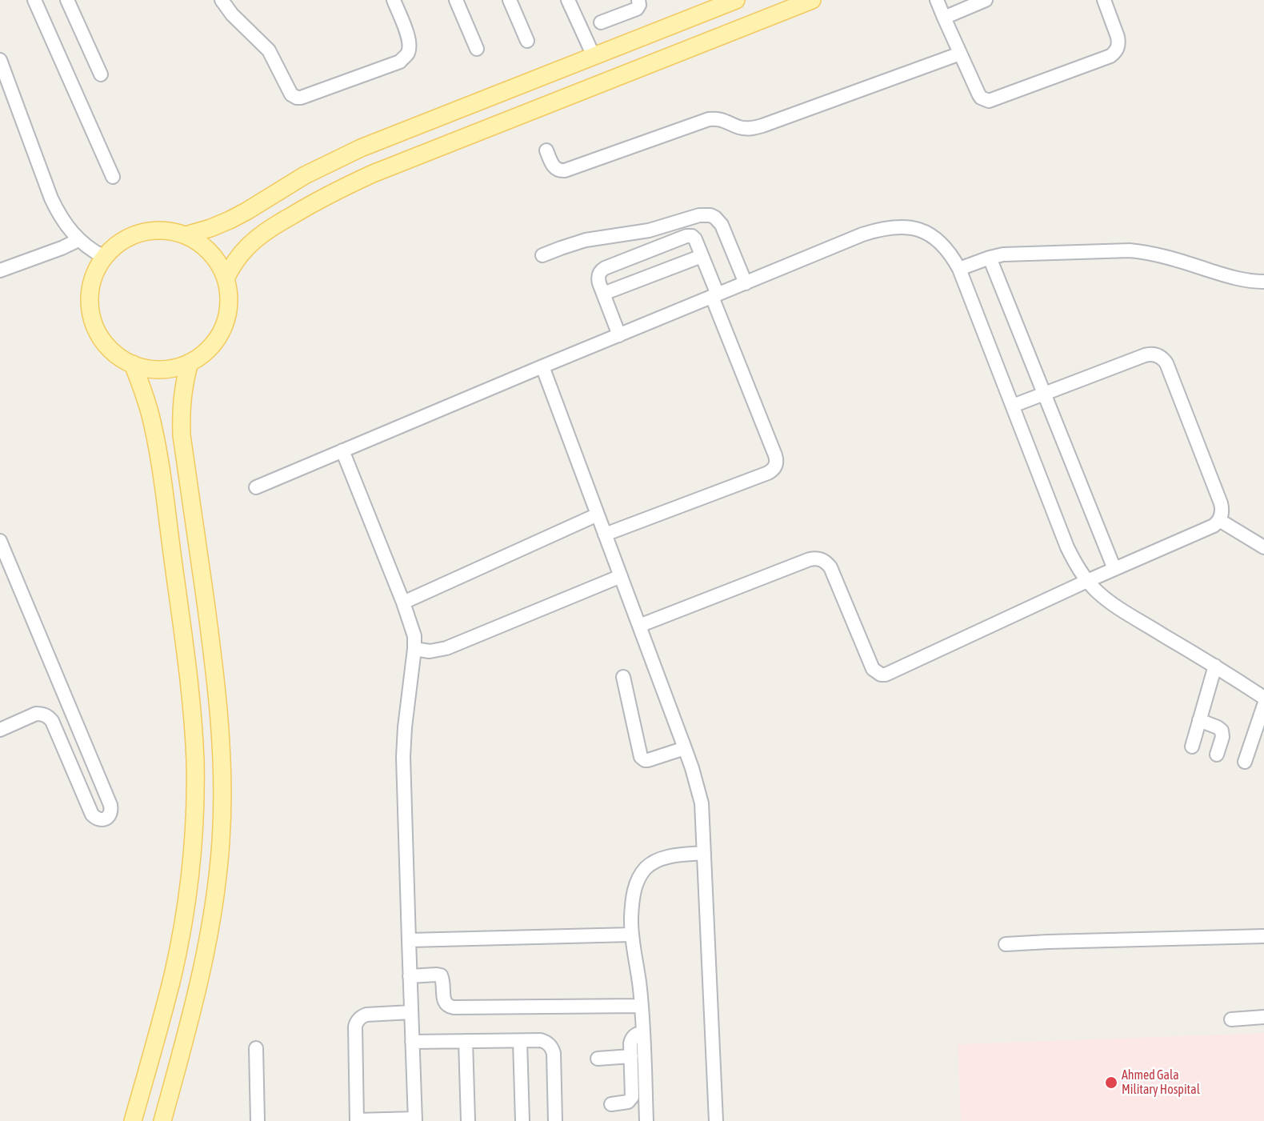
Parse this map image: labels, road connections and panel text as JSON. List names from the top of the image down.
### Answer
{
  "places": ["Ahmed Gala Military Hospital"]
}
